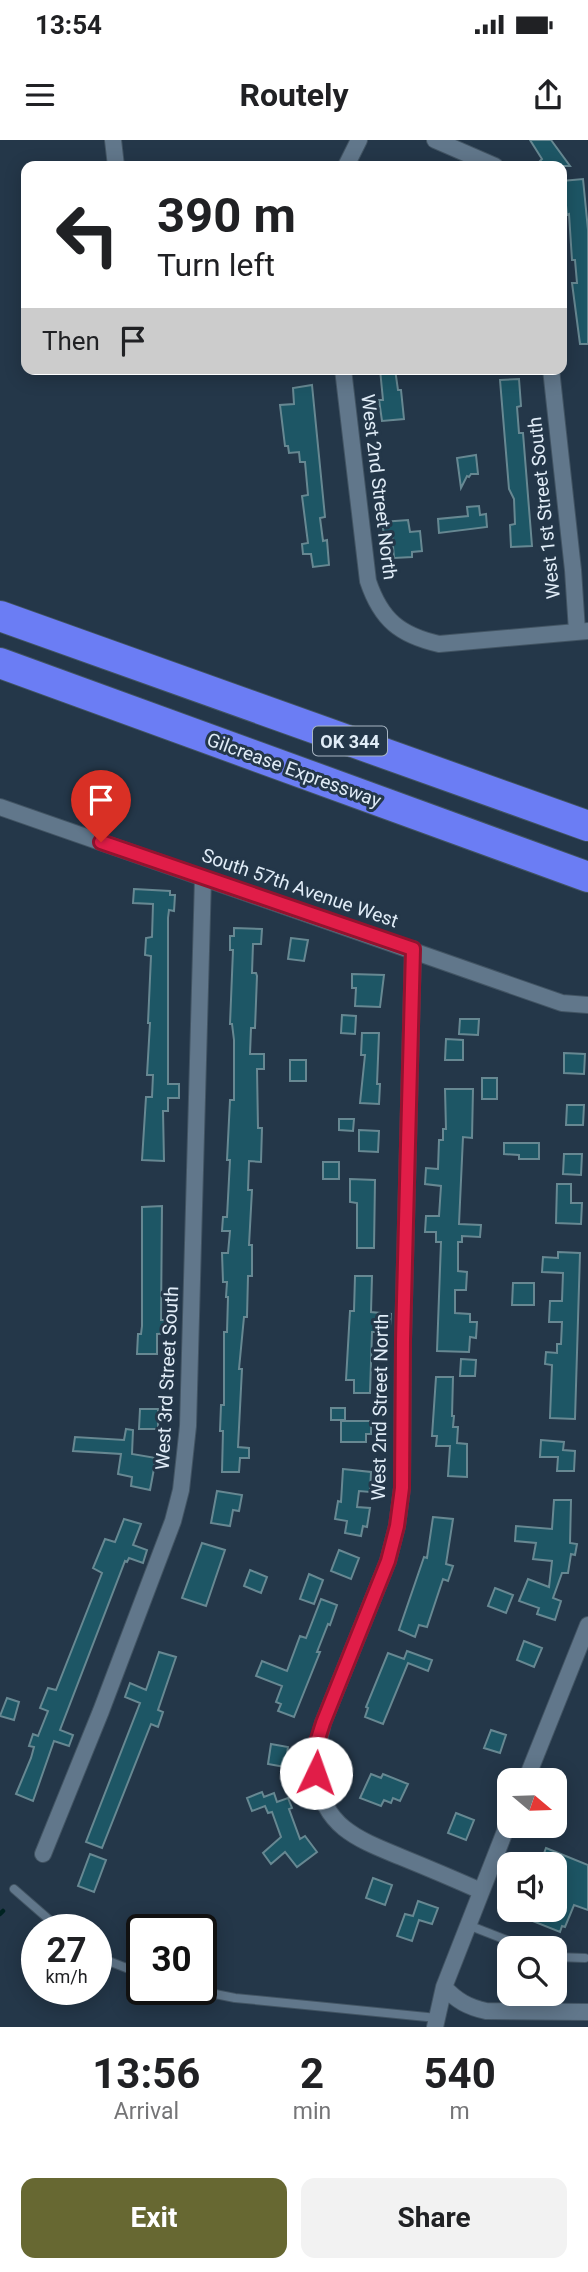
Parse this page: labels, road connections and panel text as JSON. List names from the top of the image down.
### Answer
{
  "streets": {
    "highway": ["OK 344", "Gilcrease Expressway"],
    "street": [
      "West 2nd Street North",
      "West 1st Street South",
      "South 57th Avenue West",
      "West 3rd Street South"
    ]
  },
  "crossings": [
    ["West 2nd Street North", "West 1st Street South"],
    ["West 2nd Street North", "South 57th Avenue West"],
    ["South 57th Avenue West", "West 3rd Street South"]
  ],
  "north": "right",
  "page": {
    "status": "13:54",
    "header": "Routely",
    "turn": ["390 m", "Turn left"],
    "then": "Then",
    "speed": "27 km/h",
    "limit": "30",
    "eta": [
      "13:56",
      "Arrival",
      "2",
      "min",
      "540",
      "m"
    ],
    "buttons": ["Exit", "Share"]
  }
}
